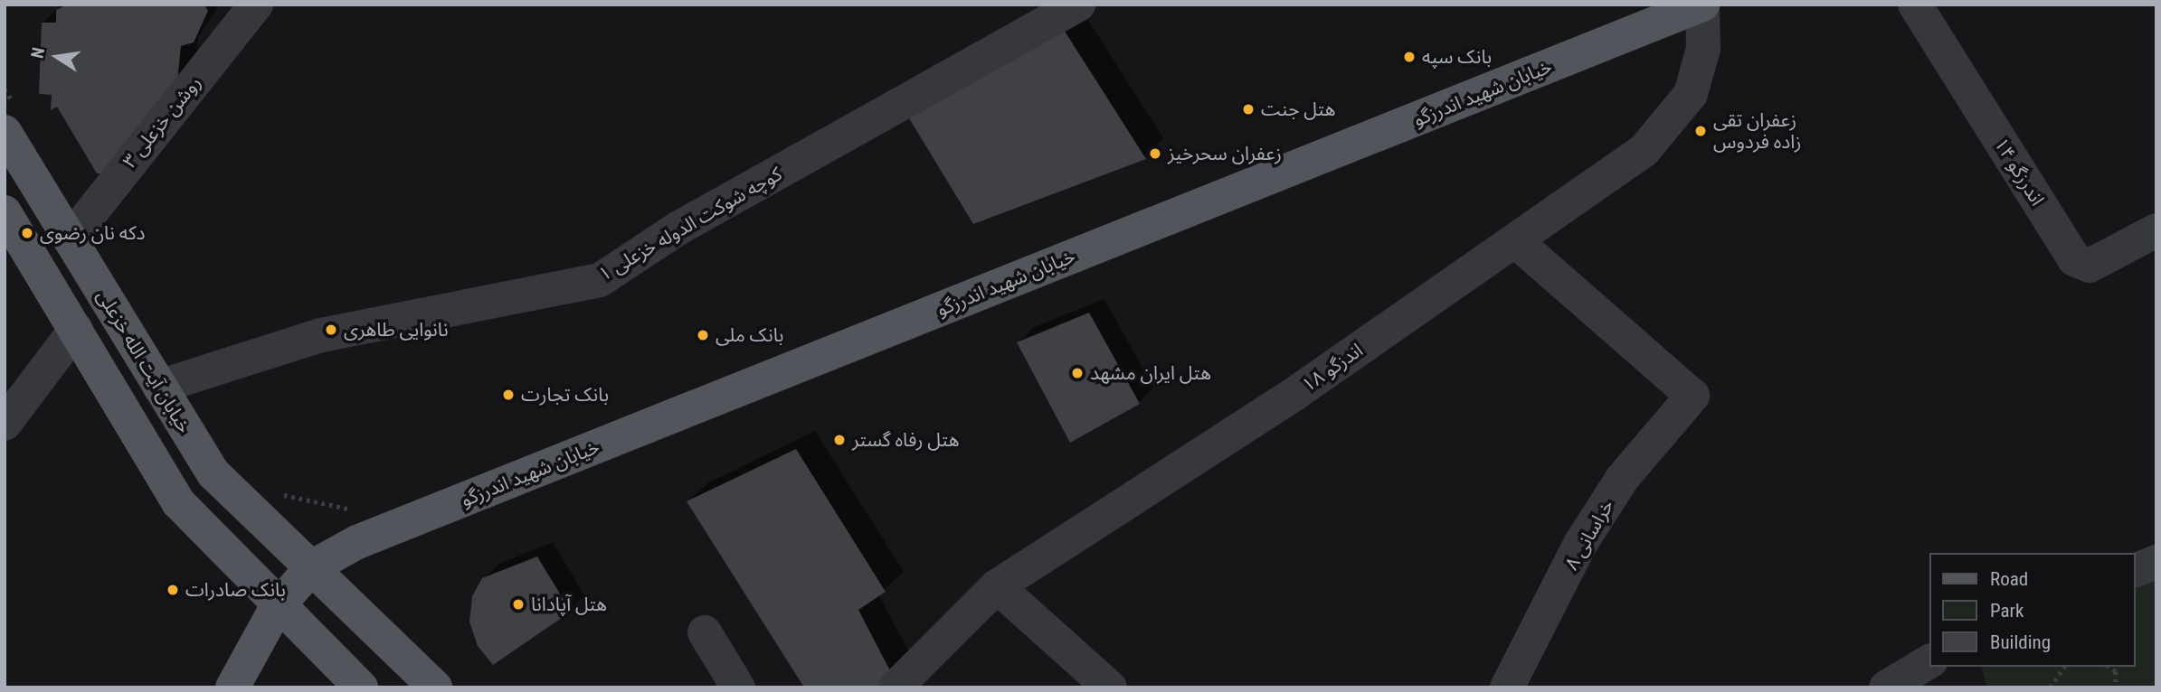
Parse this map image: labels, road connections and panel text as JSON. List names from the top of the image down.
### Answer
{
  "streets": {
    "main road": ["خیابان شهید اندرزگو", "خیابان آیت الله خزعلی"],
    "street": [
      "روشن خزعلی ۳",
      "اندرزگو ۱۴",
      "کوچه شوکت الدوله خزعلی ۱",
      "اندزگو ۱۸",
      "خراسانی ۸"
    ]
  },
  "crossings": [
    ["خیابان شهید اندرزگو", "خیابان آیت الله خزعلی"],
    ["خیابان شهید اندرزگو", "اندزگو ۱۸"],
    ["روشن خزعلی ۳", "خیابان آیت الله خزعلی"],
    ["کوچه شوکت الدوله خزعلی ۱", "خیابان آیت الله خزعلی"],
    ["اندزگو ۱۸", "خراسانی ۸"]
  ],
  "places": [
    "بانک سپه",
    "هتل جنت",
    "زعفران تقی زاده فردوس",
    "زعفران سحرخیز",
    "دکه نان رضوی",
    "نانوایی طاهری",
    "بانک ملی",
    "هتل ایران مشهد",
    "بانک تجارت",
    "هتل رفاه گستر",
    "بانک صادرات",
    "هتل آپادانا"
  ],
  "legend": ["Road", "Park", "Building"],
  "north": "left"
}
